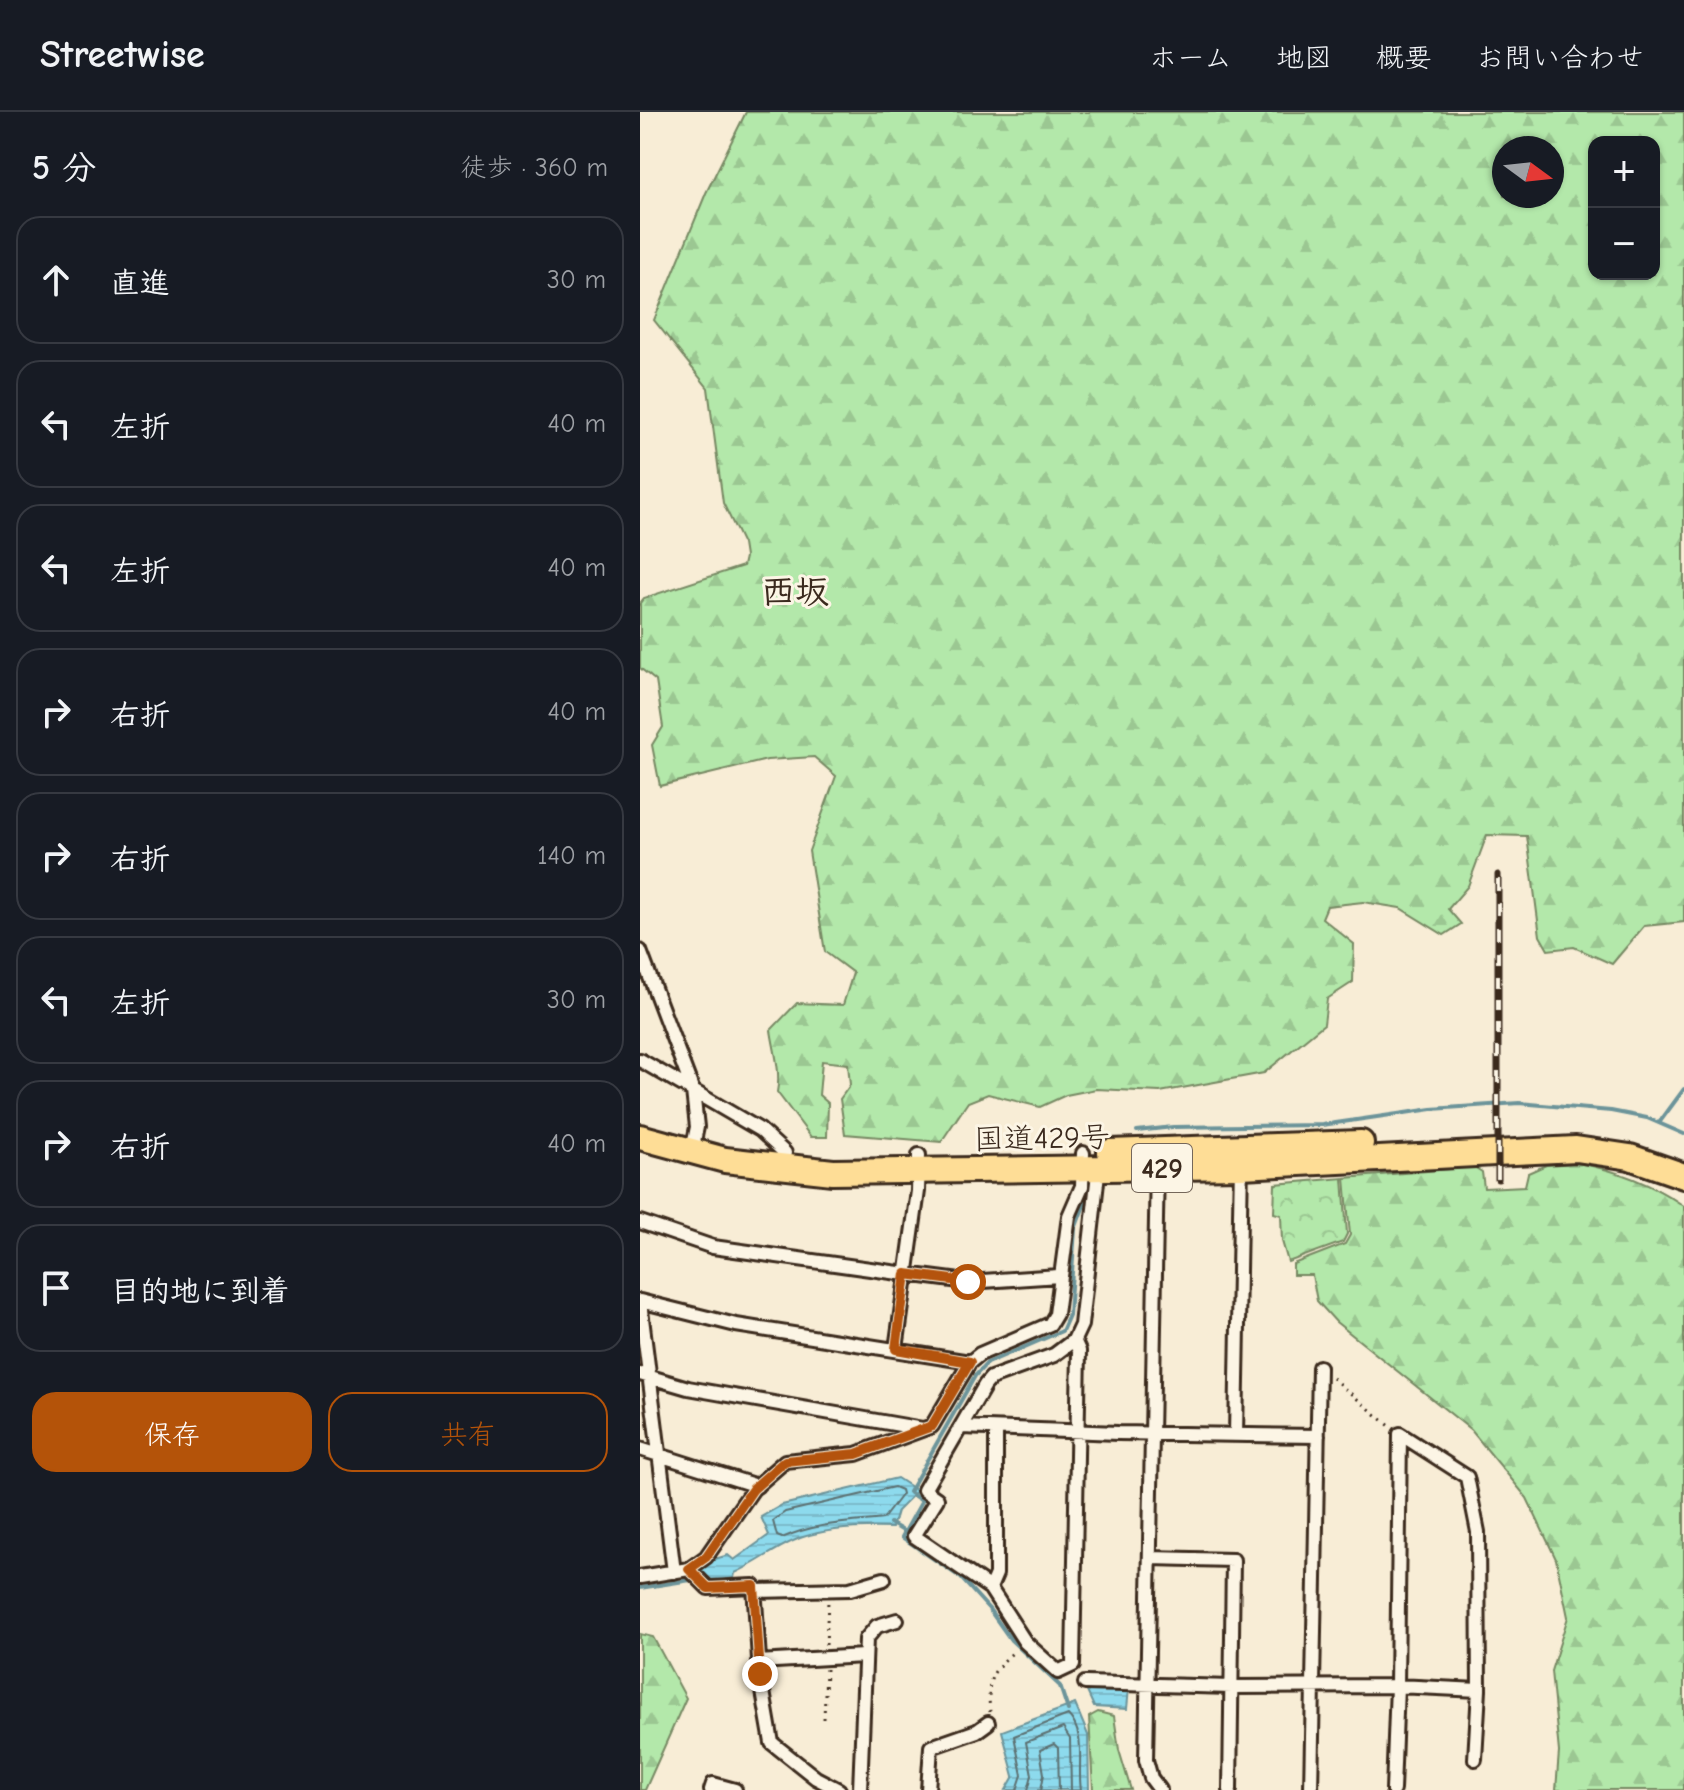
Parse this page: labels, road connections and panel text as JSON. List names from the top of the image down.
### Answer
{
  "streets": {
    "highway": ["国道429号", "429"]
  },
  "districts": ["西坂"],
  "north": "right",
  "page": {
    "header": "Streetwise",
    "nav": [
      "ホーム",
      "地図",
      "概要",
      "お問い合わせ"
    ],
    "heading": ["5 分", "徒歩 · 360 m"],
    "map_buttons": ["+", "−"],
    "list": [
      ["直進", "30 m"],
      ["左折", "40 m"],
      ["左折", "40 m"],
      ["右折", "40 m"],
      ["右折", "140 m"],
      ["左折", "30 m"],
      ["右折", "40 m"],
      "目的地に到着"
    ],
    "buttons": ["保存", "共有"]
  }
}
